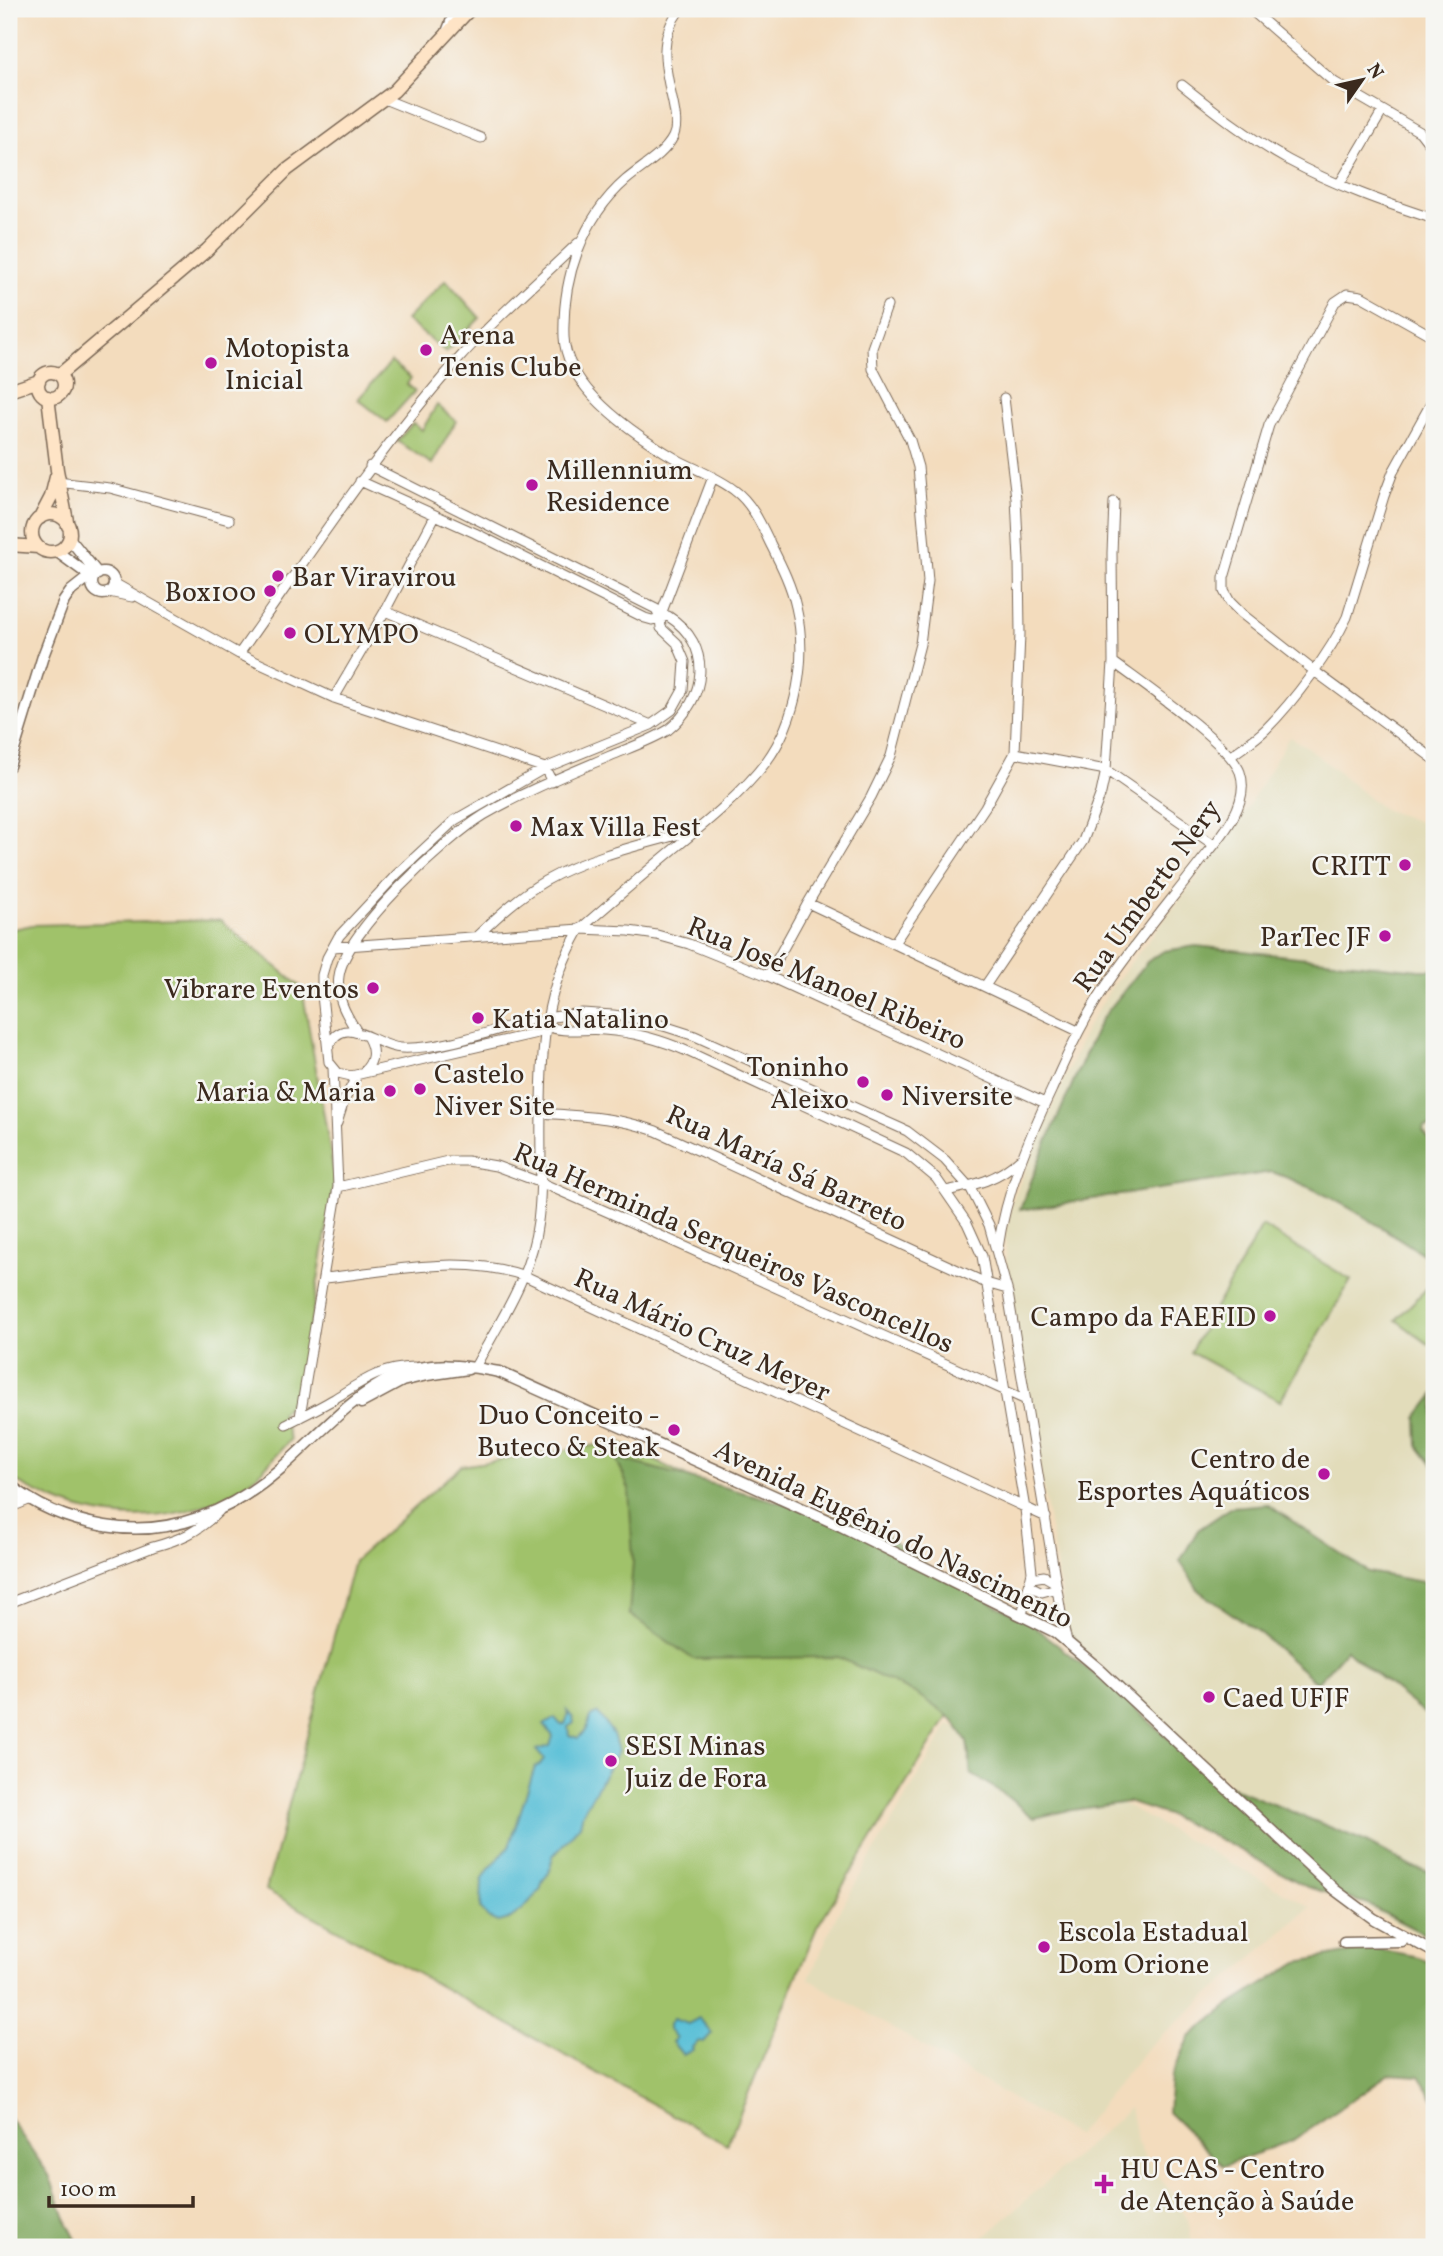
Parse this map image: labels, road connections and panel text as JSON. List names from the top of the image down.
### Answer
{
  "streets": {
    "street": [
      "Rua Umberto Nery",
      "Rua José Manoel Ribeiro",
      "Rua María Sá Barreto",
      "Rua Herminda Serqueiros Vasconcellos",
      "Rua Mário Cruz Meyer",
      "Avenida Eugênio do Nascimento"
    ]
  },
  "crossings": [
    ["Rua Umberto Nery", "Rua José Manoel Ribeiro"]
  ],
  "places": {
    "other": [
      "Arena Tenis Clube",
      "Motopista Inicial",
      "Millennium Residence",
      "Bar Viravirou",
      "Box100",
      "OLYMPO",
      "Max Villa Fest",
      "CRITT",
      "ParTec JF",
      "Vibrare Eventos",
      "Katia Natalino",
      "Toninho Aleixo",
      "Castelo Niver Site",
      "Maria & Maria",
      "Niversite",
      "Campo da FAEFID",
      "Duo Conceito - Buteco & Steak",
      "Centro de Esportes Aquáticos",
      "Caed UFJF",
      "SESI Minas Juiz de Fora",
      "Escola Estadual Dom Orione"
    ],
    "health": ["HU CAS - Centro de Atenção à Saúde"]
  },
  "scale_bar": "100 m",
  "north": "top right"
}
